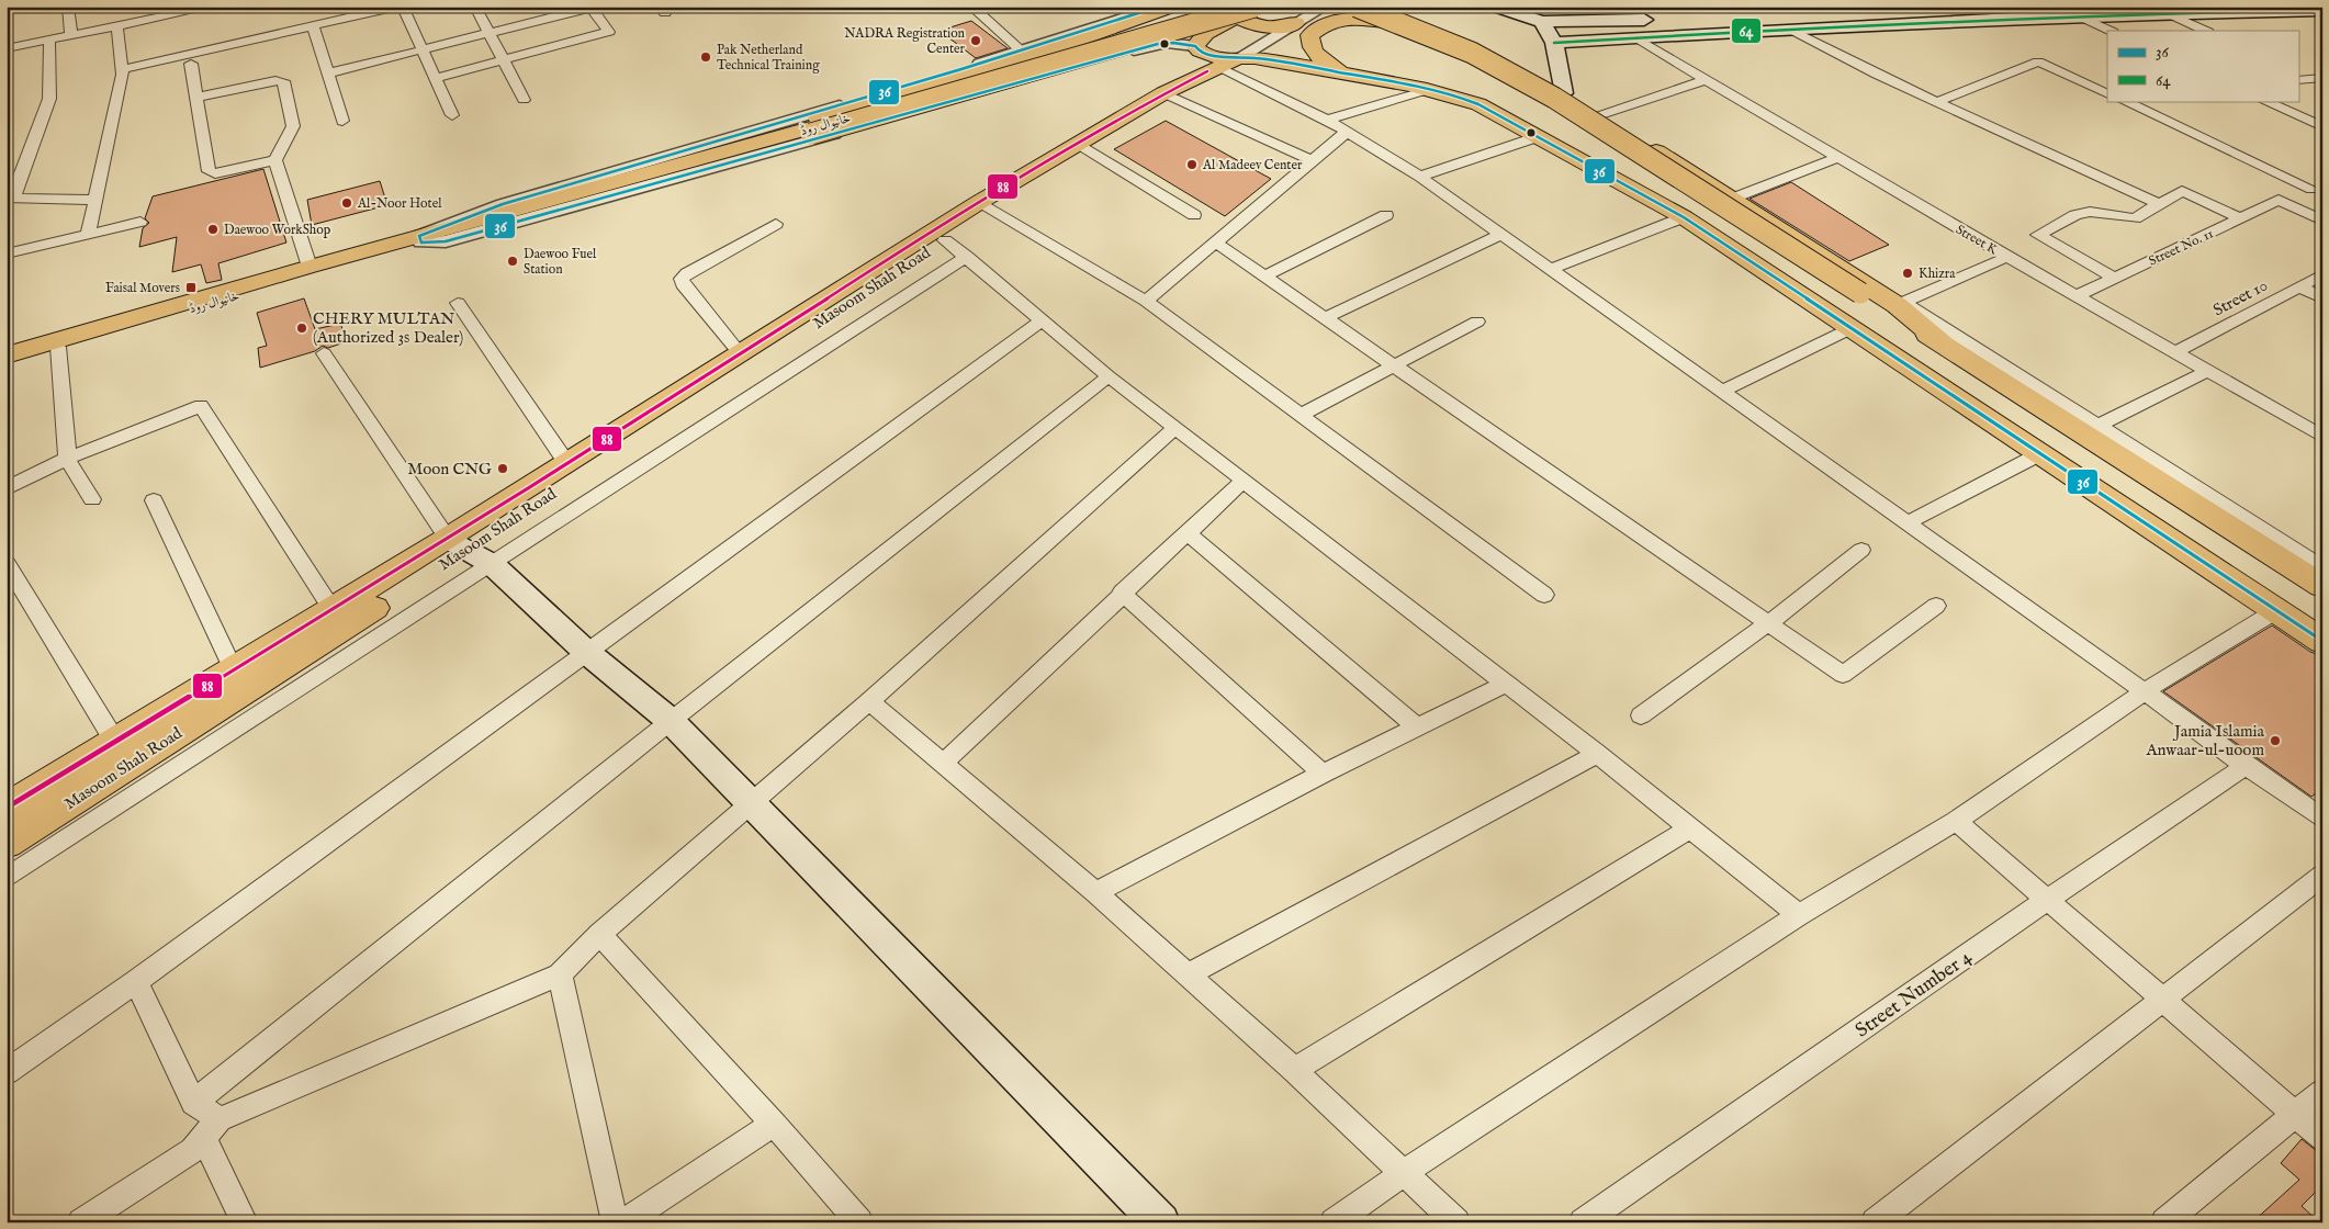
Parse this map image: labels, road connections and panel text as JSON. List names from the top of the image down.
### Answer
{
  "streets": {
    "main road": ["خانیوال روڈ", "Masoom Shah Road"],
    "street": [
      "Street K",
      "Street No. 11",
      "Street 10",
      "Street Number 4"
    ]
  },
  "crossings": [
    ["Street K", "Street No. 11"],
    ["Street K", "Street 10"]
  ],
  "places": {
    "other": [
      "NADRA Registration Center",
      "Pak Netherland Technical Training",
      "Al Madeev Center",
      "Al-Noor Hotel",
      "Daewoo WorkShop",
      "Daewoo Fuel Station",
      "Khizra",
      "CHERY MULTAN (Authorized 3s Dealer)",
      "Moon CNG",
      "Jamia Islamia Anwaar-ul-uoom"
    ],
    "transit": ["Faisal Movers"]
  },
  "lines": ["transit line 36", "transit line 64", "transit line 88"],
  "legend": ["36", "64"]
}
